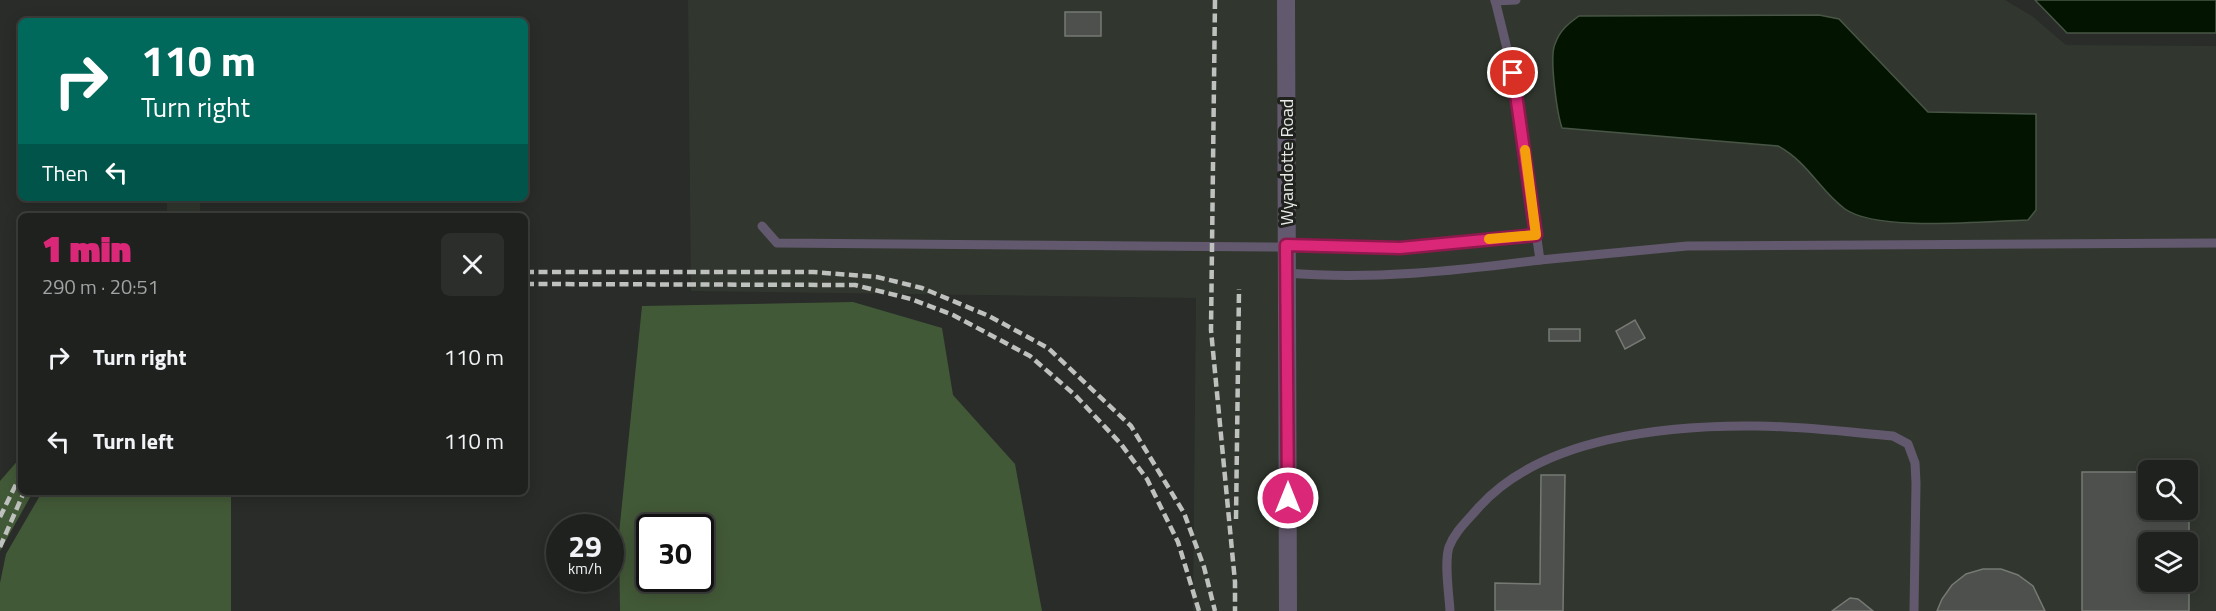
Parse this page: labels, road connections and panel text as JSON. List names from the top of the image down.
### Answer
{
  "streets": {
    "street": ["Wyandotte Road"]
  },
  "page": {
    "turn": ["110 m", "Turn right"],
    "then": "Then",
    "heading": ["1 min", "290 m · 20:51"],
    "list": [
      {
        "name": "Turn right",
        "value": "110 m"
      },
      {
        "name": "Turn left",
        "value": "110 m"
      }
    ],
    "speed": "29 km/h",
    "limit": "30"
  }
}
